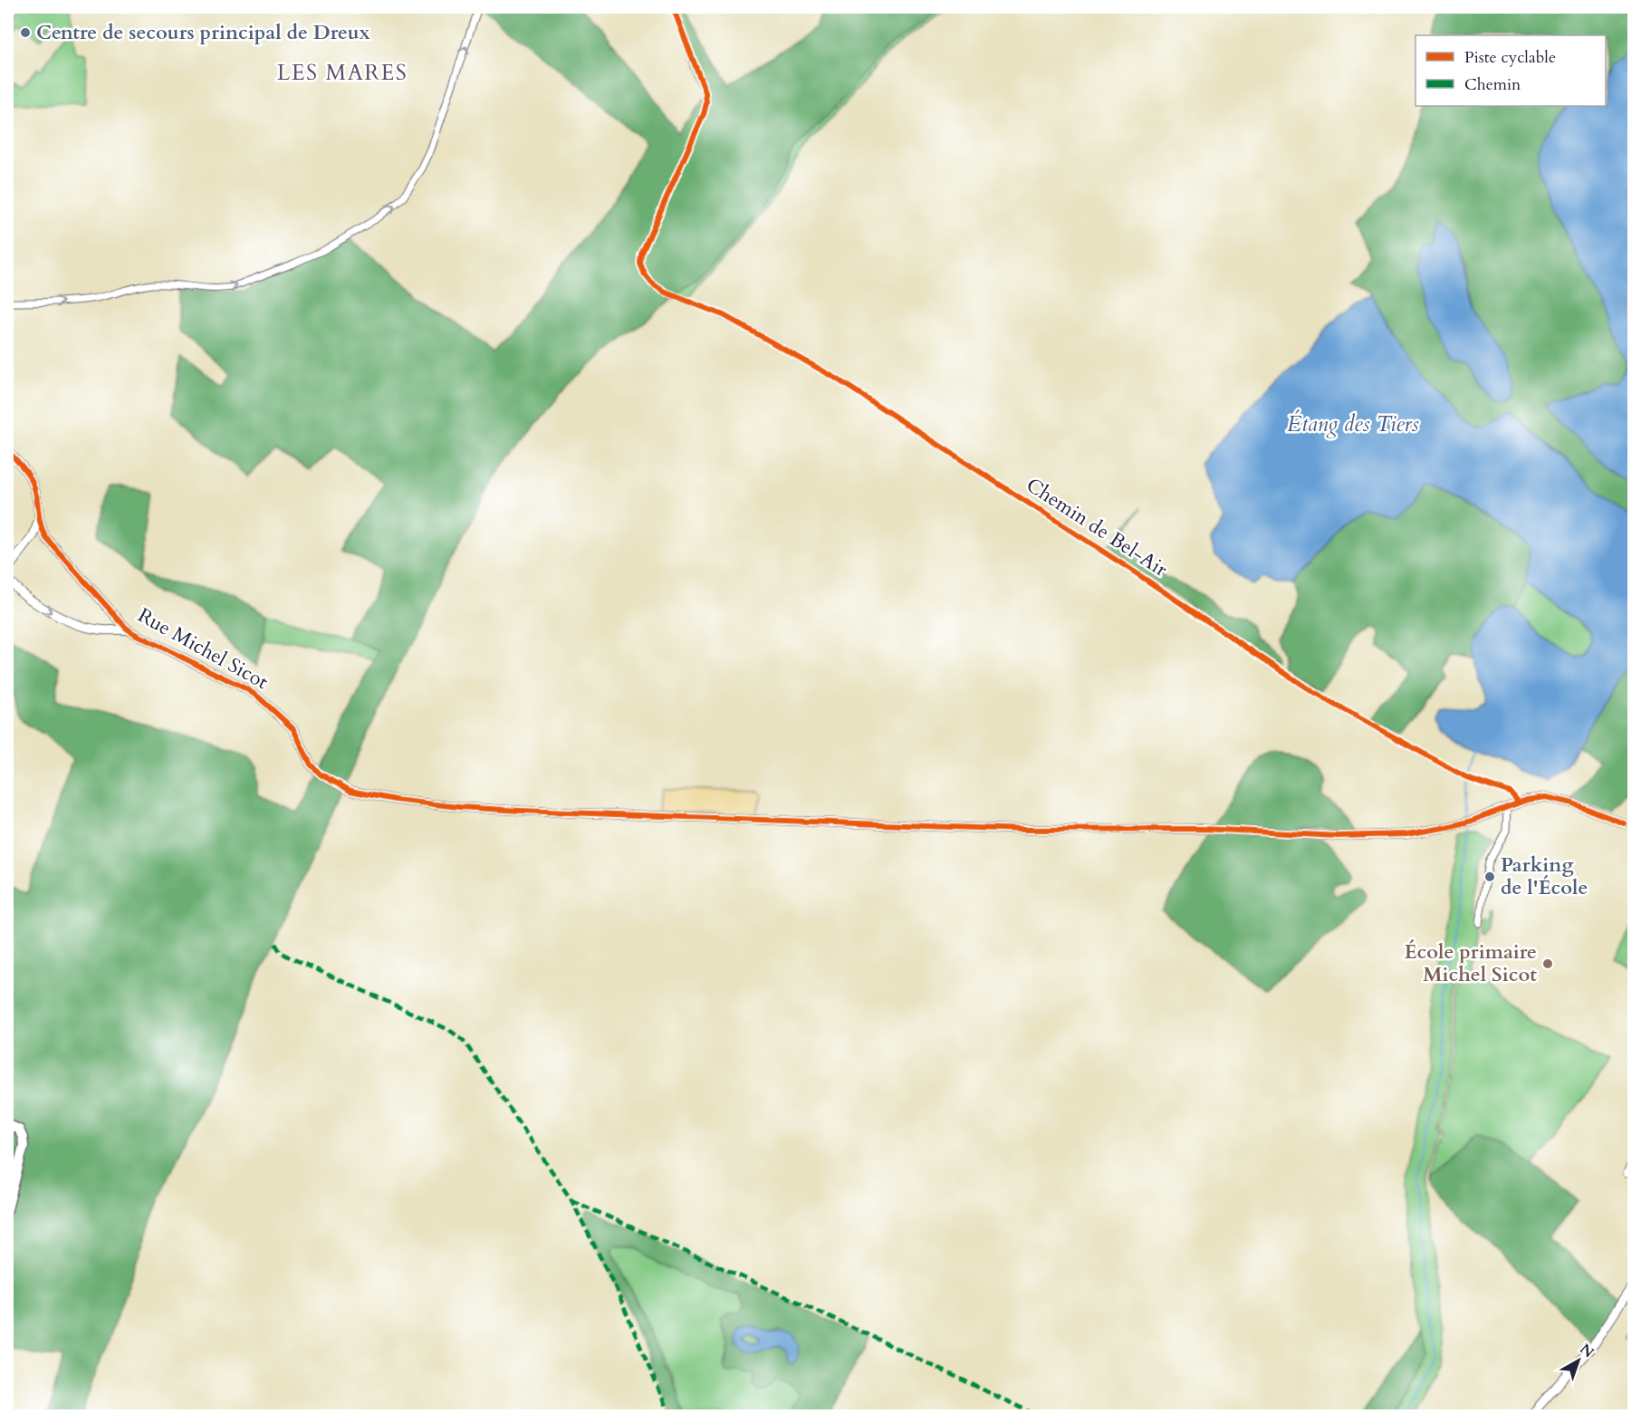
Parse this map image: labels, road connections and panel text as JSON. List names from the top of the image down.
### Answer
{
  "streets": {
    "street": ["Chemin de Bel-Air", "Rue Michel Sicot"]
  },
  "districts": ["LES MARES"],
  "water": ["Étang des Tiers"],
  "places": ["Centre de secours principal de Dreux", "Parking de l'École", "École primaire Michel Sicot"],
  "legend": ["Piste cyclable", "Chemin"],
  "north": "top right"
}
